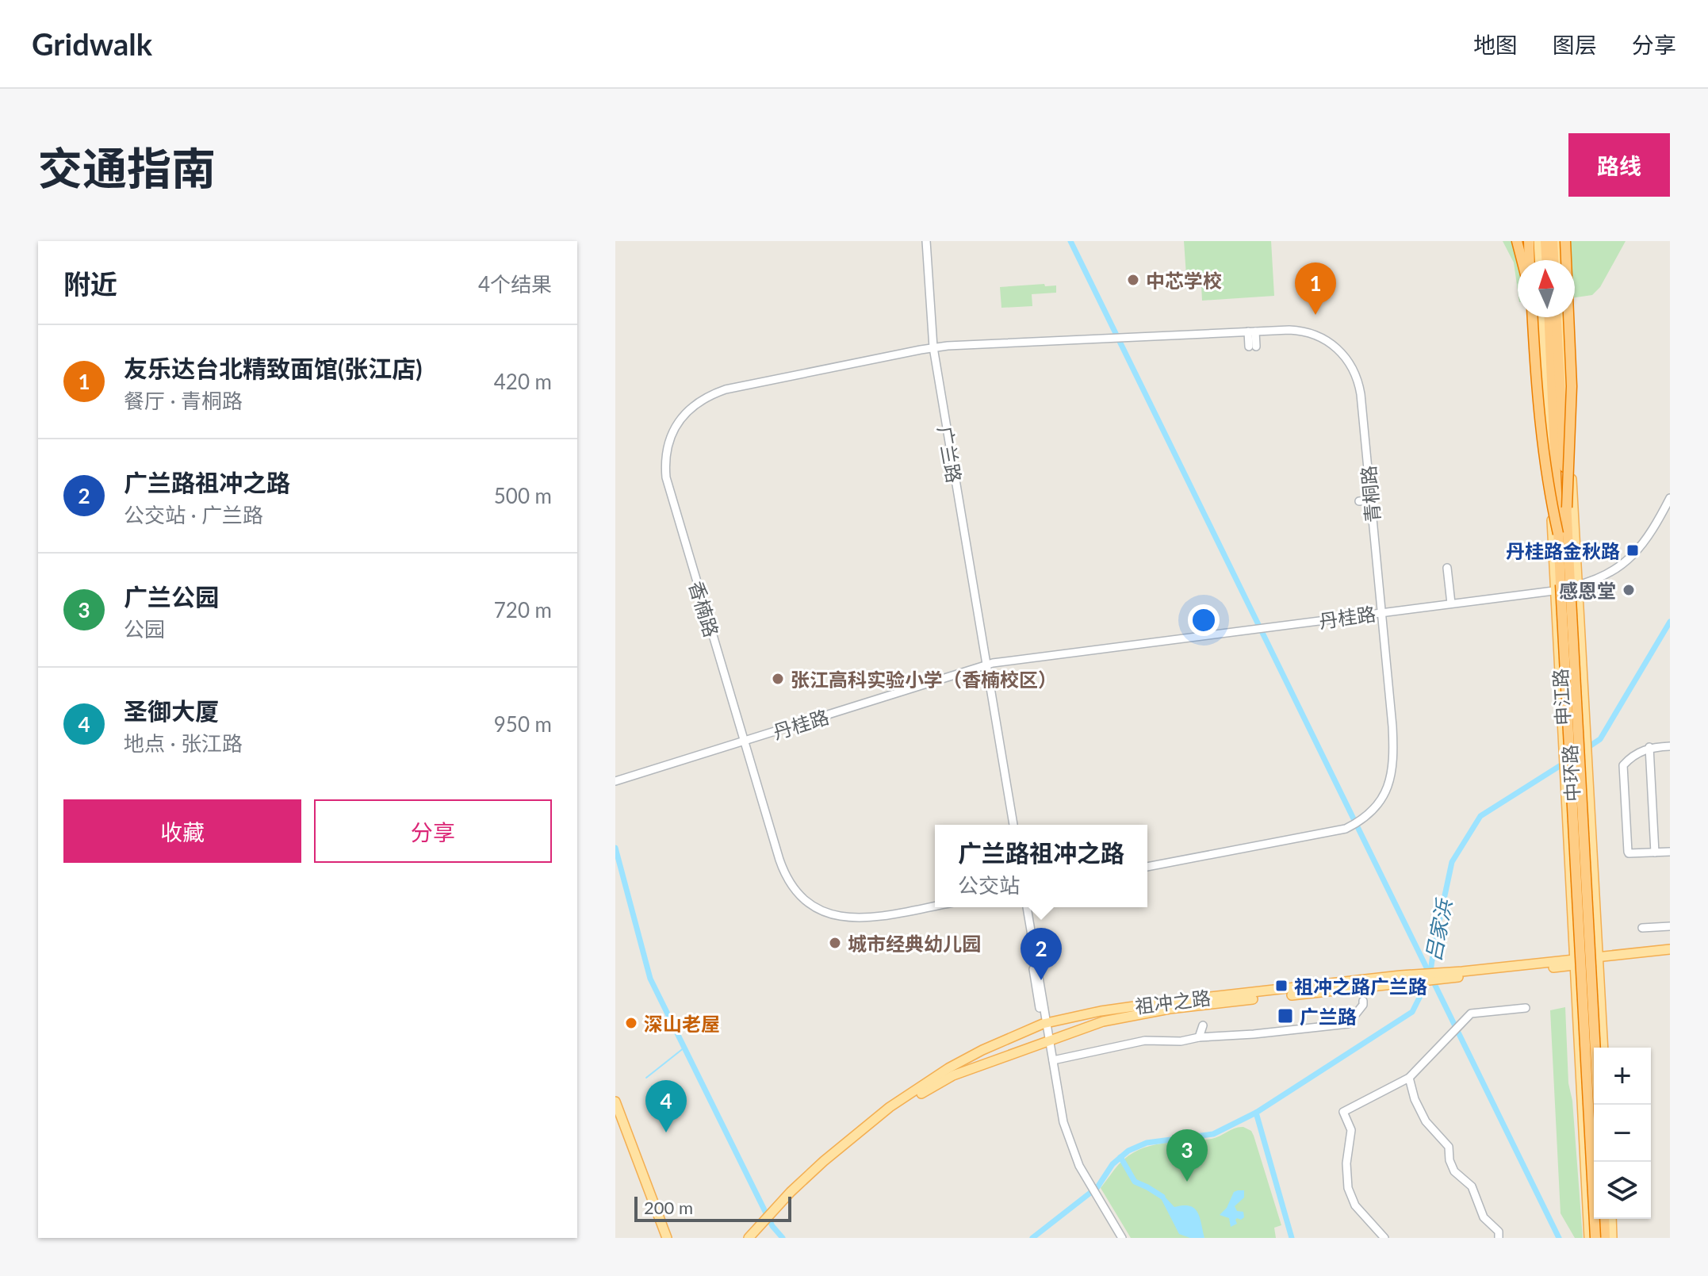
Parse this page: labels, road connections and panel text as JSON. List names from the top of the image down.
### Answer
{
  "streets": {
    "highway": ["中环路"],
    "main road": ["申江路", "祖冲之路"],
    "street": [
      "广兰路",
      "青桐路",
      "香楠路",
      "丹桂路"
    ]
  },
  "crossings": [
    ["广兰路", "青桐路"],
    ["广兰路", "香楠路"],
    ["广兰路", "丹桂路"],
    ["青桐路", "香楠路"],
    ["青桐路", "丹桂路"],
    ["香楠路", "丹桂路"],
    ["丹桂路", "申江路"],
    ["丹桂路", "中环路"],
    ["申江路", "中环路"],
    ["申江路", "祖冲之路"]
  ],
  "water": ["吕家浜"],
  "places": {
    "other": [
      "中芯学校",
      "感恩堂",
      "张江高科实验小学（香楠校区）",
      "城市经典幼儿园",
      "深山老屋"
    ],
    "transit": ["丹桂路金秋路", "祖冲之路广兰路", "广兰路"]
  },
  "scale_bar": "200 m",
  "north": "top",
  "page": {
    "header": "Gridwalk",
    "nav": ["地图", "图层", "分享"],
    "title": "交通指南",
    "buttons": [
      "路线",
      ["收藏", "分享"]
    ],
    "heading": ["附近", "4个结果"],
    "pins": [
      "1",
      "2",
      "4",
      "3"
    ],
    "list": [
      {
        "mark": "1",
        "name": "友乐达台北精致面馆(张江店)",
        "note": "餐厅 · 青桐路",
        "value": "420 m"
      },
      {
        "mark": "2",
        "name": "广兰路祖冲之路",
        "note": "公交站 · 广兰路",
        "value": "500 m"
      },
      {
        "mark": "3",
        "name": "广兰公园",
        "note": "公园",
        "value": "720 m"
      },
      {
        "mark": "4",
        "name": "圣御大厦",
        "note": "地点 · 张江路",
        "value": "950 m"
      }
    ],
    "popup": ["广兰路祖冲之路", "公交站"],
    "map_buttons": ["+", "−"],
    "scale": "200 m"
  }
}
